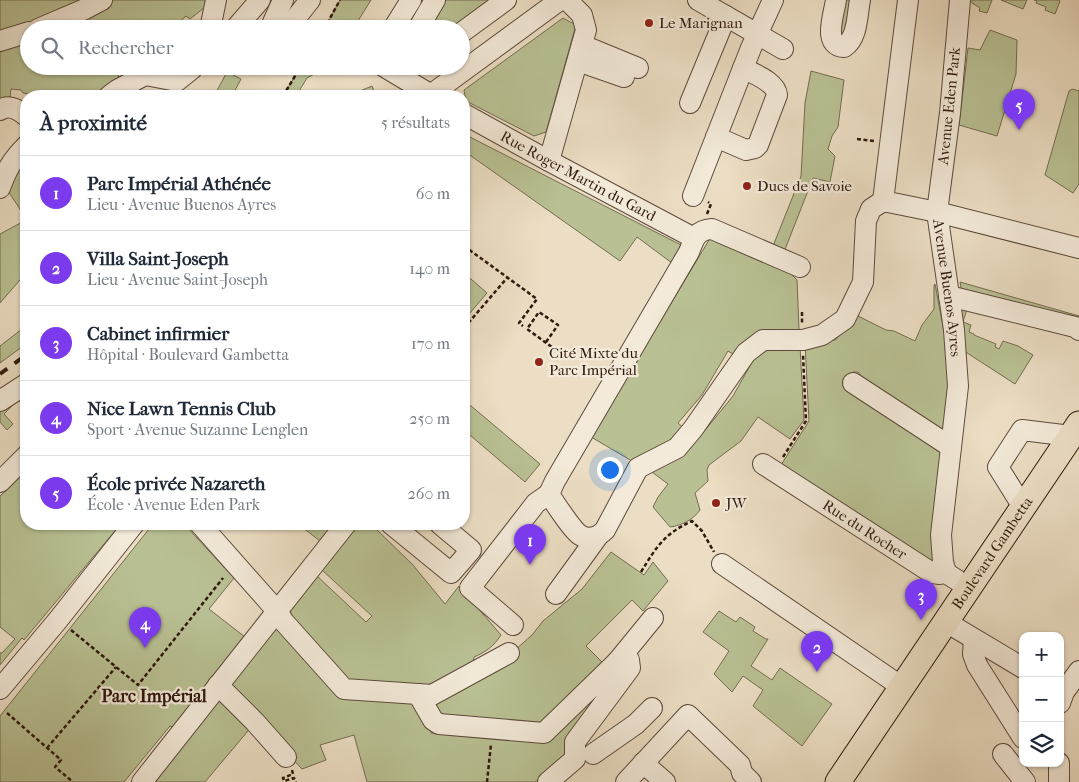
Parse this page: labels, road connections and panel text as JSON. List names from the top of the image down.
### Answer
{
  "streets": {
    "main road": ["Boulevard Gambetta"],
    "street": [
      "Avenue Eden Park",
      "Rue Roger Martin du Gard",
      "Avenue Buenos Ayres",
      "Rue du Rocher"
    ]
  },
  "crossings": [
    ["Avenue Eden Park", "Avenue Buenos Ayres"],
    ["Avenue Buenos Ayres", "Rue du Rocher"],
    ["Rue du Rocher", "Boulevard Gambetta"]
  ],
  "districts": ["Parc Impérial"],
  "places": [
    "Le Marignan",
    "Ducs de Savoie",
    "Cité Mixte du Parc Impérial",
    "JW"
  ],
  "page": {
    "search": "Rechercher",
    "pins": [
      "5",
      "1",
      "3",
      "4",
      "2"
    ],
    "heading": ["À proximité", "5 résultats"],
    "list": [
      {
        "mark": "1",
        "name": "Parc Impérial Athénée",
        "note": "Lieu · Avenue Buenos Ayres",
        "value": "60 m"
      },
      {
        "mark": "2",
        "name": "Villa Saint-Joseph",
        "note": "Lieu · Avenue Saint-Joseph",
        "value": "140 m"
      },
      {
        "mark": "3",
        "name": "Cabinet infirmier",
        "note": "Hôpital · Boulevard Gambetta",
        "value": "170 m"
      },
      {
        "mark": "4",
        "name": "Nice Lawn Tennis Club",
        "note": "Sport · Avenue Suzanne Lenglen",
        "value": "250 m"
      },
      {
        "mark": "5",
        "name": "École privée Nazareth",
        "note": "École · Avenue Eden Park",
        "value": "260 m"
      }
    ],
    "map_buttons": ["+", "−"]
  }
}
